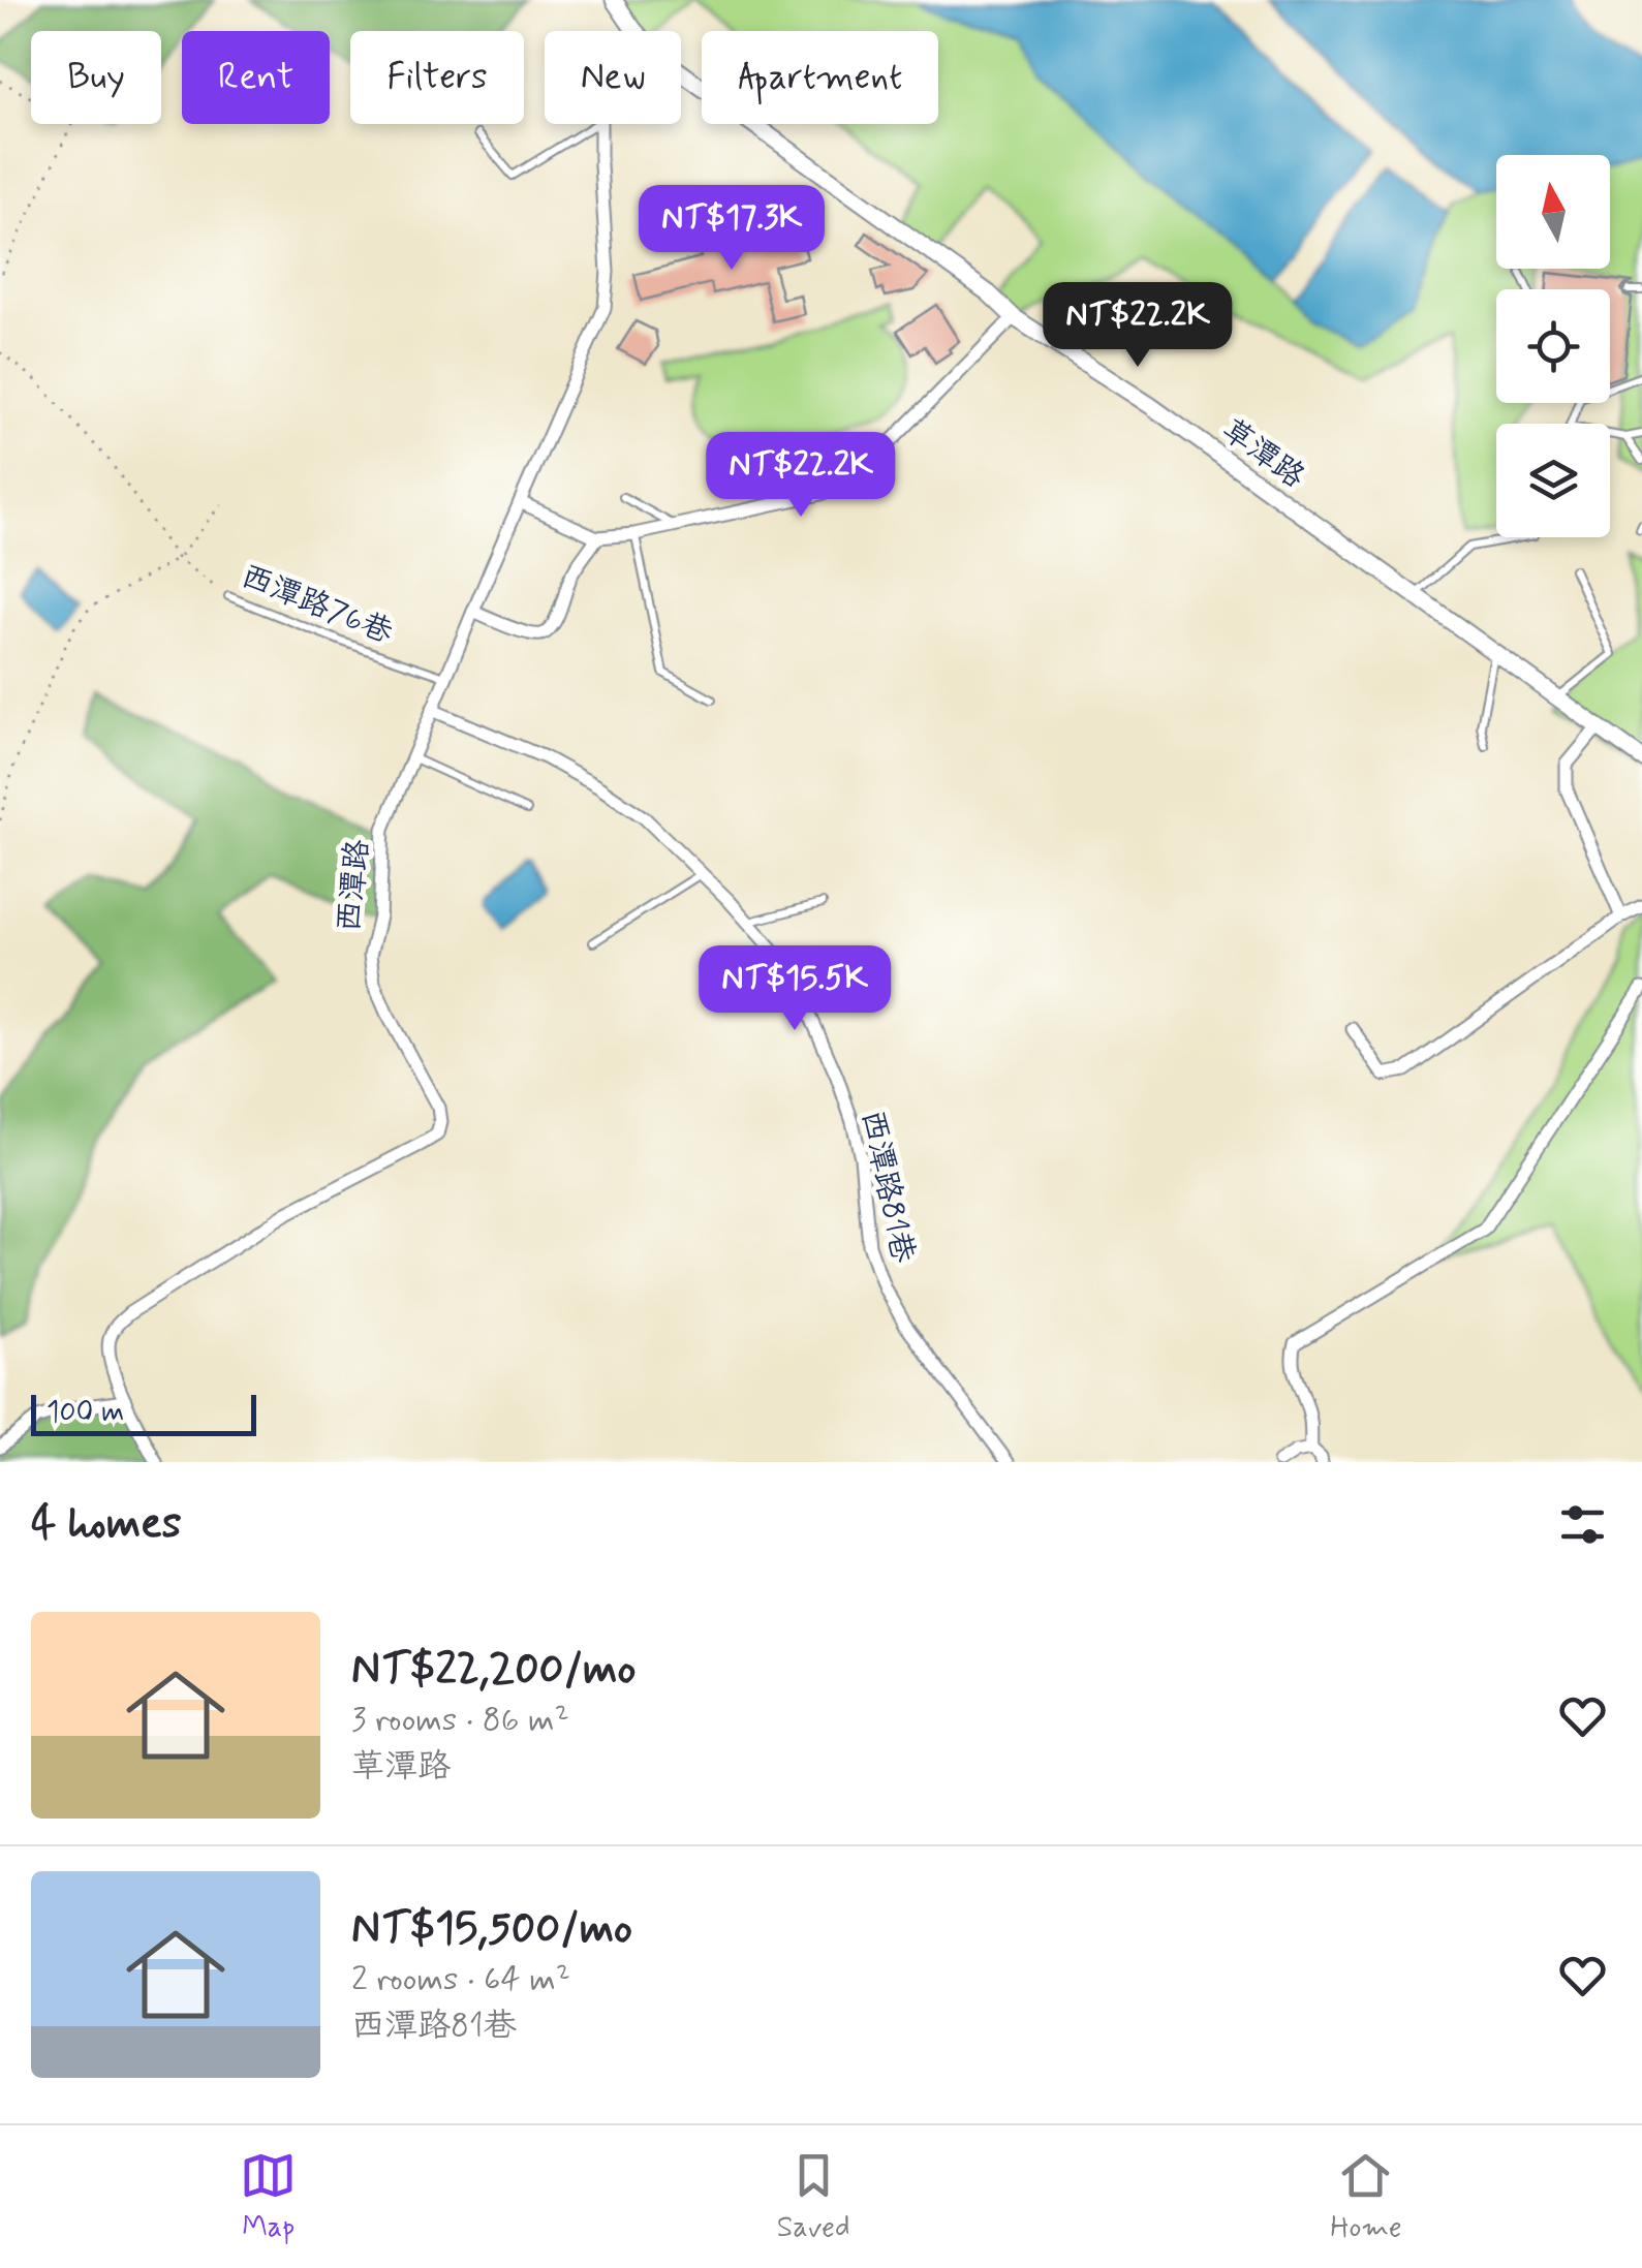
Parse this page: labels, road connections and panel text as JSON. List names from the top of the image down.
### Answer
{
  "streets": {
    "street": ["草潭路", "西潭路", "西潭路81巷"],
    "lane": ["西潭路76巷"]
  },
  "crossings": [
    ["西潭路76巷", "西潭路"],
    ["西潭路", "西潭路81巷"]
  ],
  "scale_bar": "100 m",
  "north": "top",
  "page": {
    "chip": [
      "Buy",
      "Rent",
      "Filters",
      "New",
      "Apartment"
    ],
    "price": [
      "NT$17.3K",
      "NT$22.2K",
      "NT$22.2K",
      "NT$15.5K"
    ],
    "scale": "100 m",
    "heading": "4 homes",
    "list": [
      {
        "name": "NT$22,200/mo",
        "note": "3 rooms · 86 m² · 草潭路"
      },
      {
        "name": "NT$15,500/mo",
        "note": "2 rooms · 64 m² · 西潭路81巷"
      }
    ],
    "tabs": ["Map", "Saved", "Home"]
  }
}
